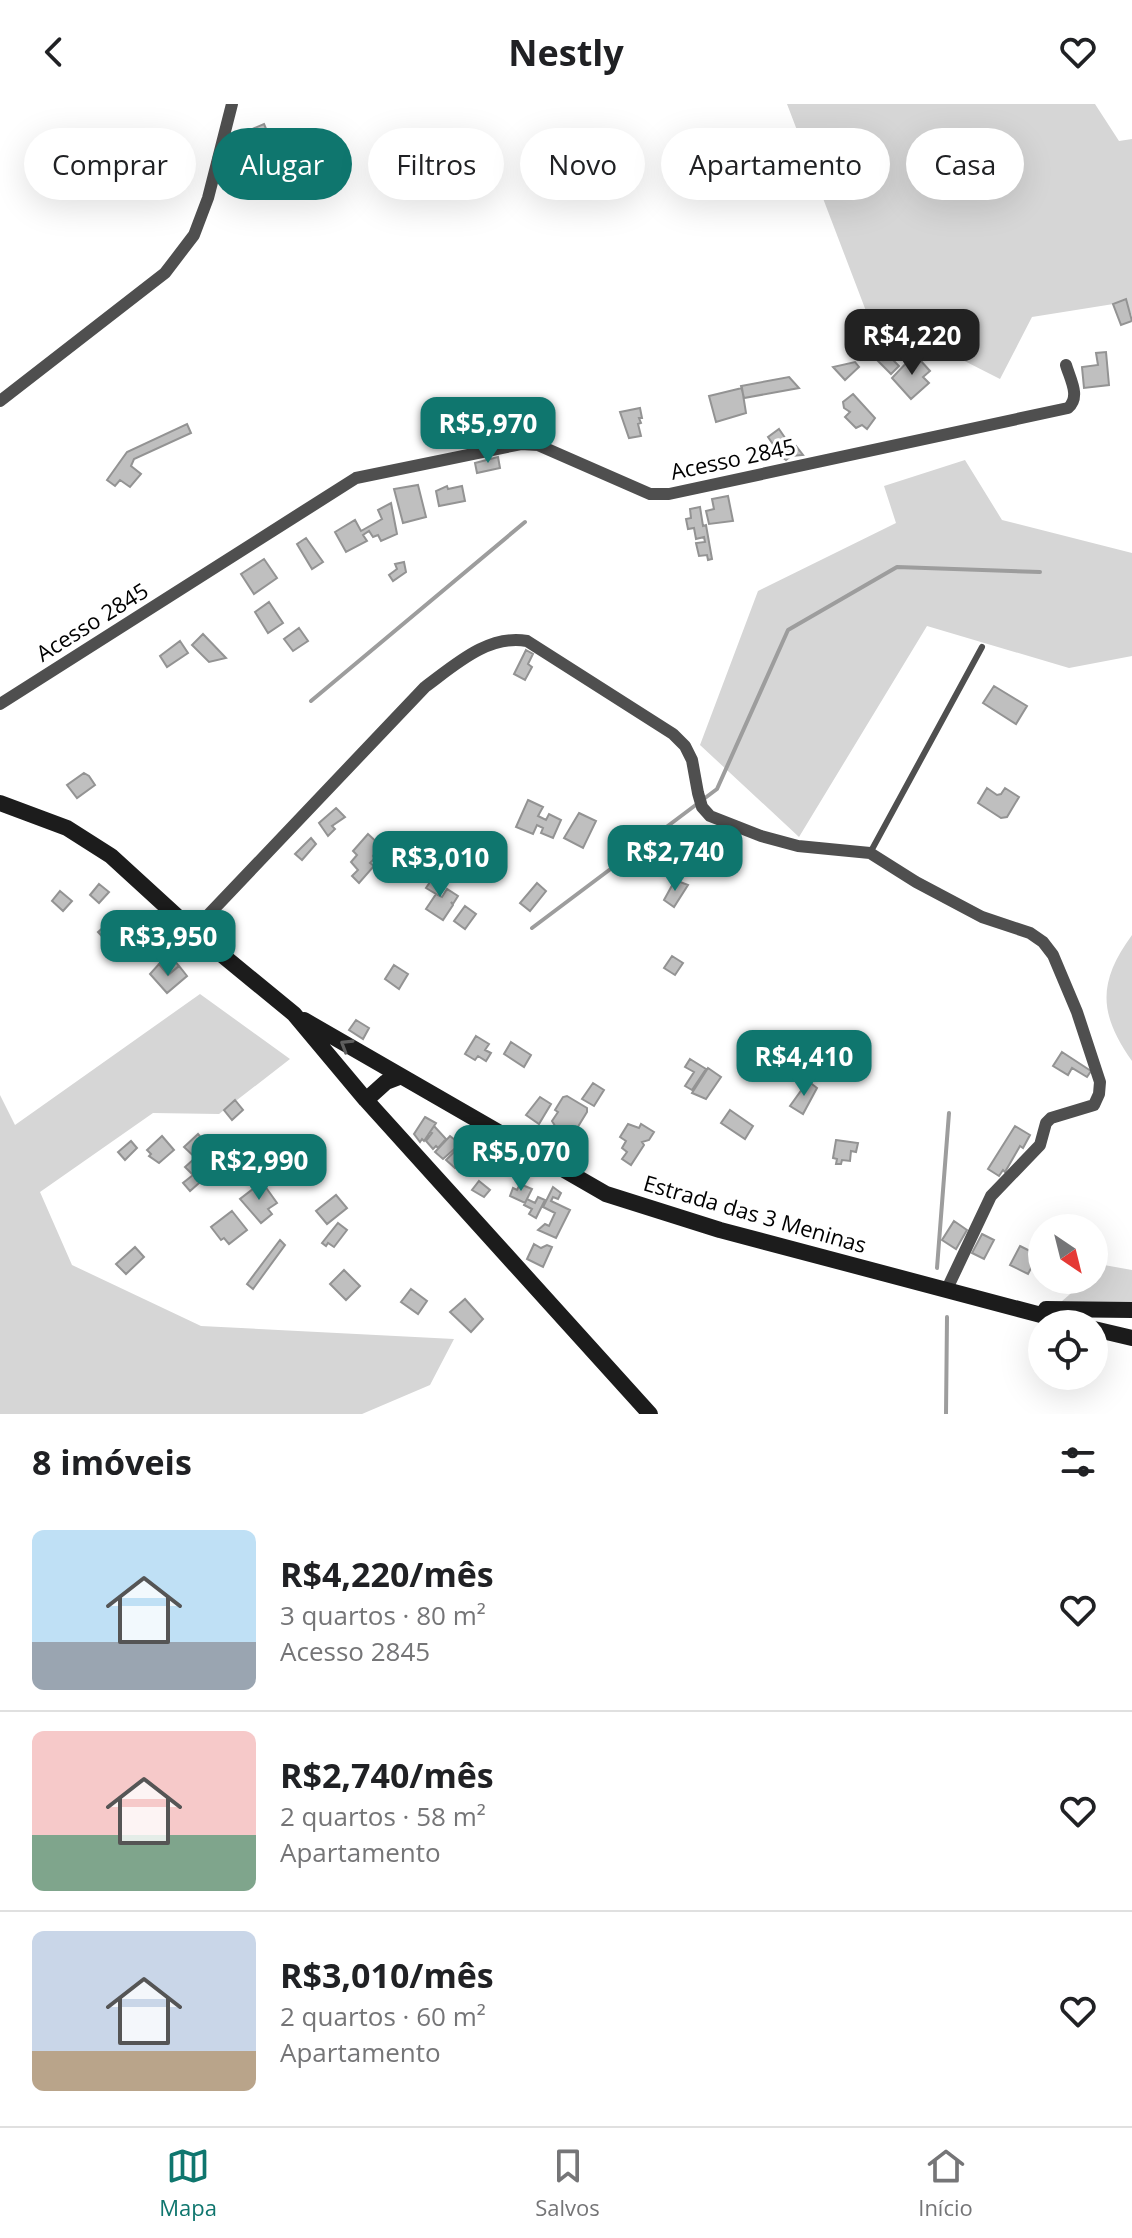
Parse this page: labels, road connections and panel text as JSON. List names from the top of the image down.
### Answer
{
  "streets": {
    "main road": ["Estrada das 3 Meninas"],
    "street": ["Acesso 2845"]
  },
  "north": "bottom right",
  "page": {
    "header": "Nestly",
    "chip": [
      "Comprar",
      "Alugar",
      "Filtros",
      "Novo",
      "Apartamento",
      "Casa"
    ],
    "price": [
      "R$4,220",
      "R$5,970",
      "R$2,740",
      "R$3,010",
      "R$3,950",
      "R$4,410",
      "R$5,070",
      "R$2,990"
    ],
    "heading": "8 imóveis",
    "list": [
      {
        "name": "R$4,220/mês",
        "note": "3 quartos · 80 m² · Acesso 2845"
      },
      {
        "name": "R$2,740/mês",
        "note": "2 quartos · 58 m² · Apartamento"
      },
      {
        "name": "R$3,010/mês",
        "note": "2 quartos · 60 m² · Apartamento"
      }
    ],
    "tabs": ["Mapa", "Salvos", "Início"]
  }
}
